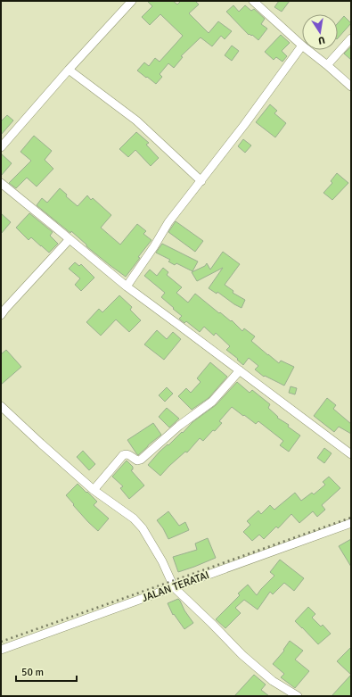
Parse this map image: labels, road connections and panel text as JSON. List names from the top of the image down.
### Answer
{
  "streets": {
    "street": ["JALAN TERATAI"]
  },
  "scale_bar": "50 m",
  "north": "bottom"
}
